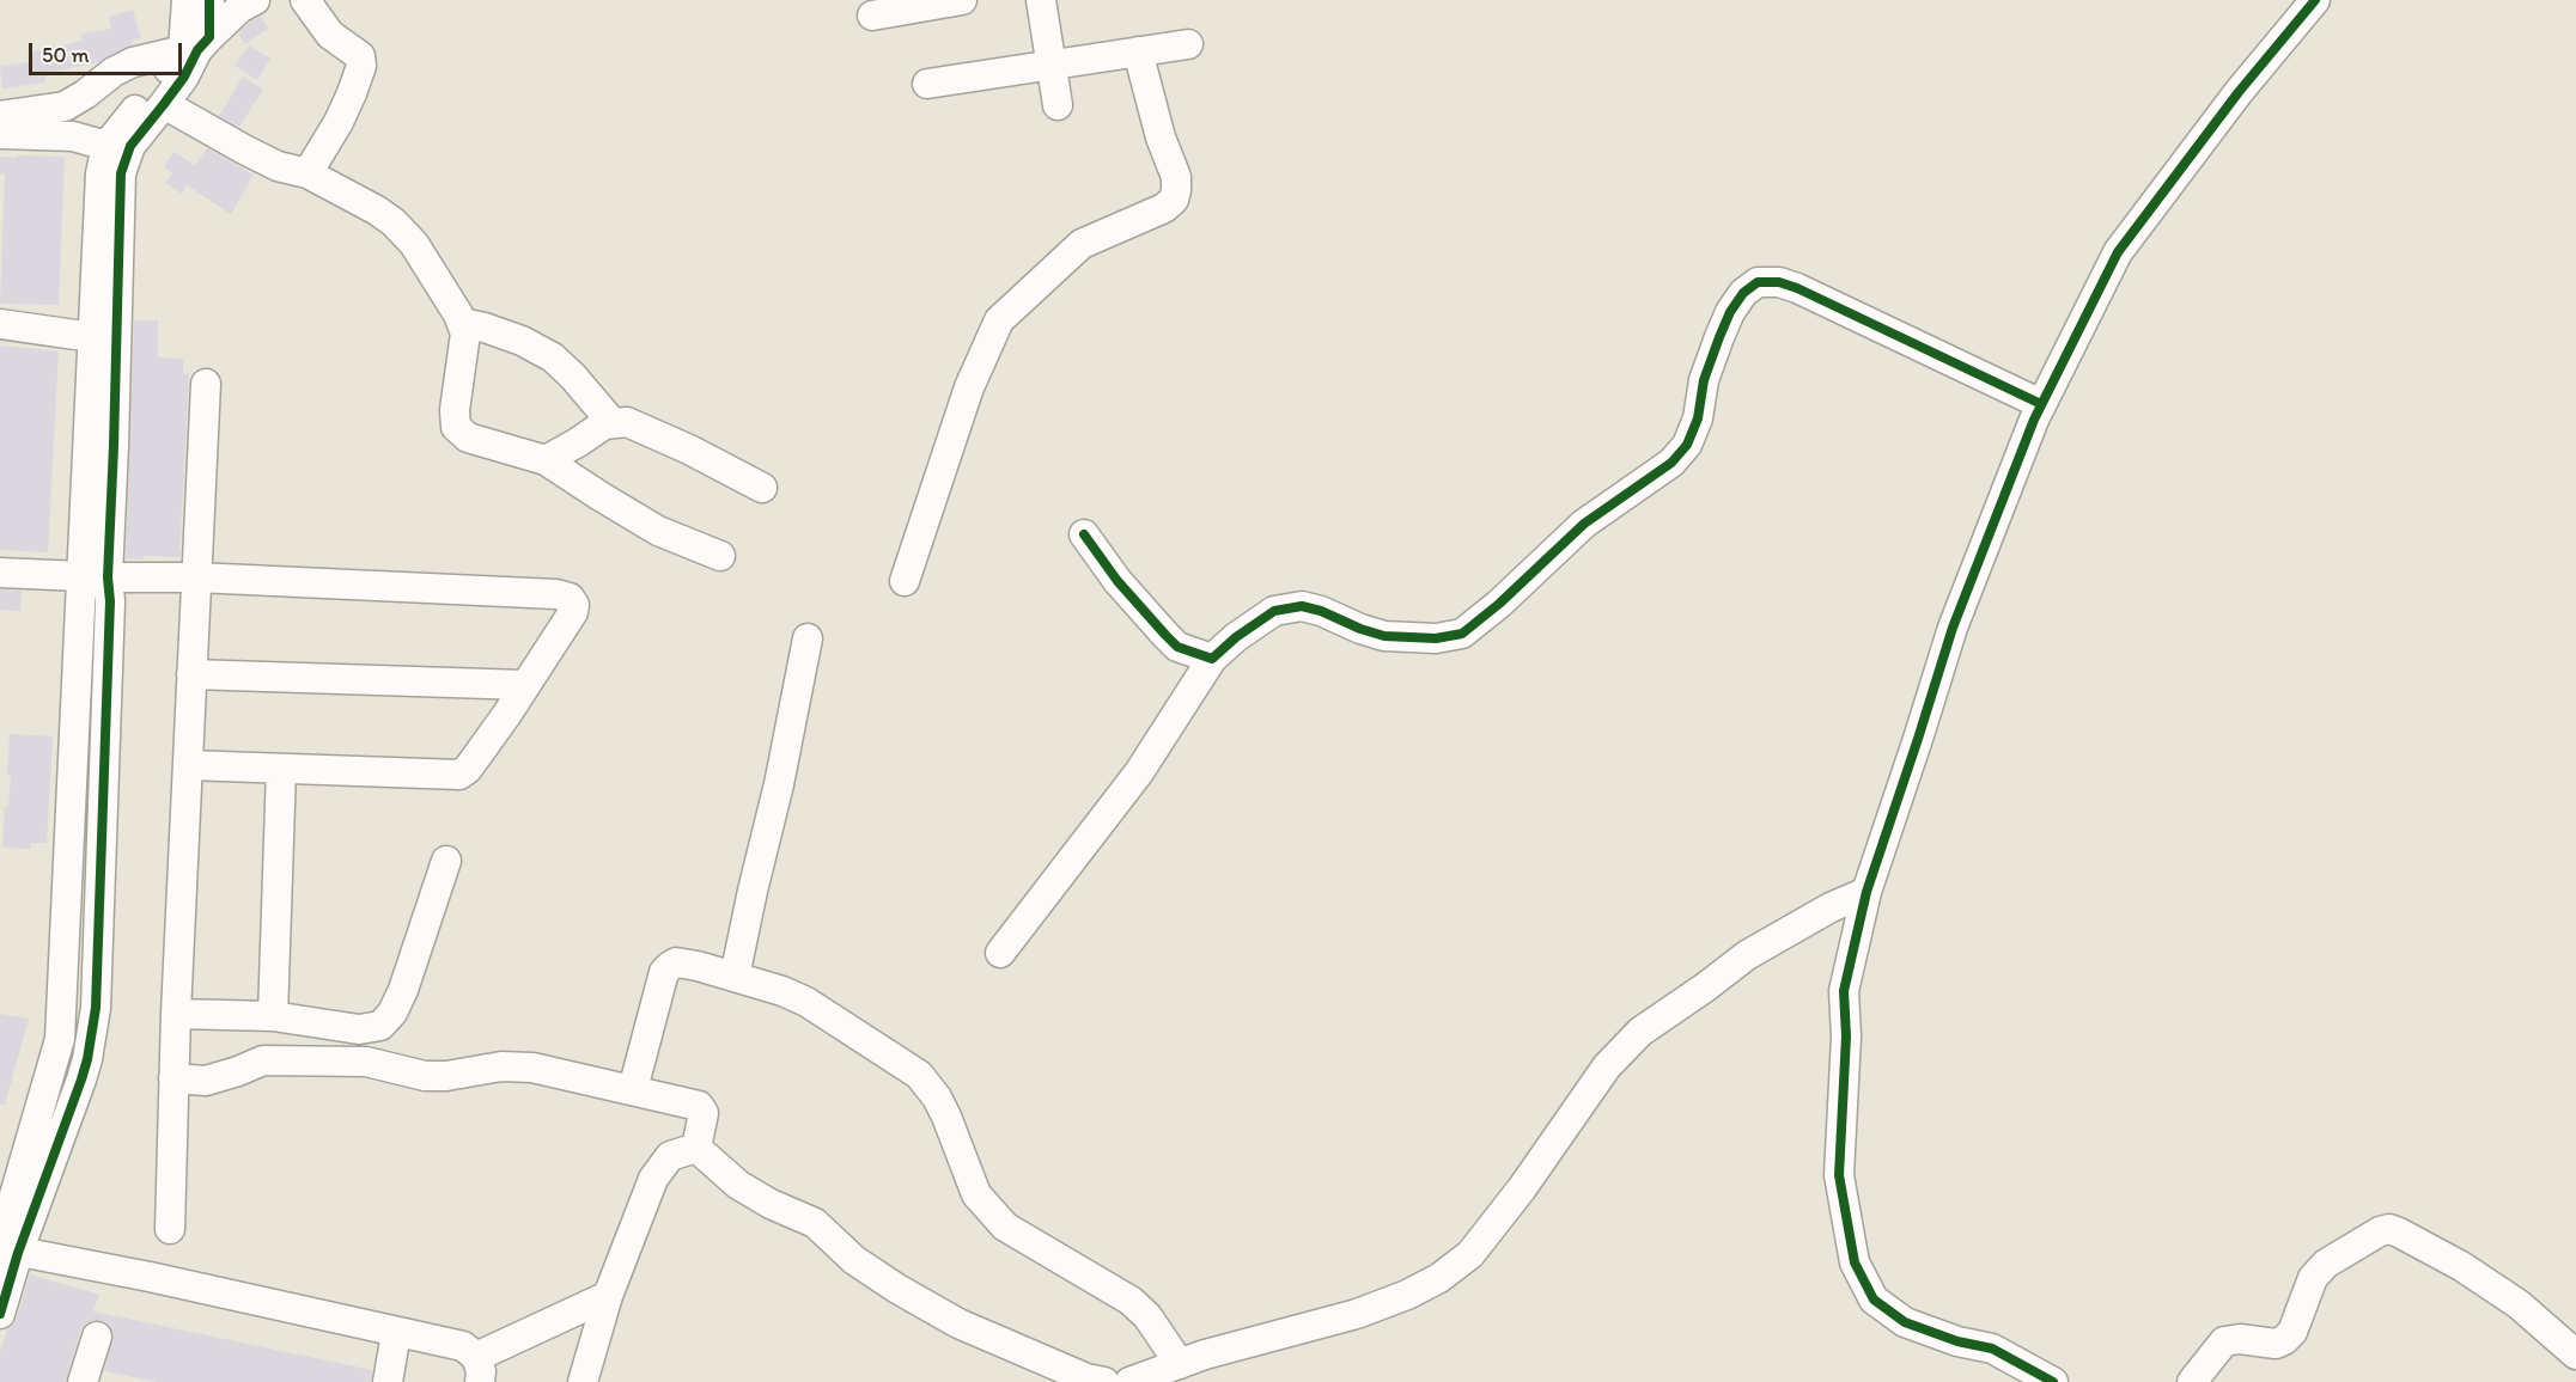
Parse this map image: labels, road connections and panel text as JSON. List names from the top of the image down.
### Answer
{
  "scale_bar": "50 m"
}
